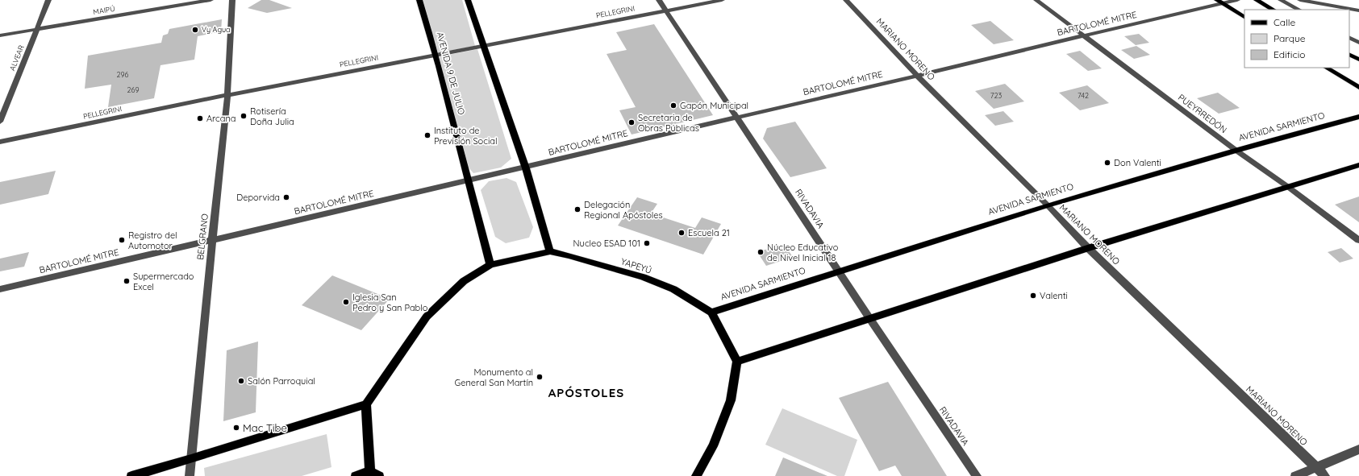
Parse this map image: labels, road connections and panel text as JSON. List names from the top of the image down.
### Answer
{
  "streets": {
    "main road": ["AVENIDA 9 DE JULIO", "AVENIDA SARMIENTO", "YAPEYÚ"],
    "street": [
      "MAIPÚ",
      "PELLEGRINI",
      "BARTOLOMÉ MITRE",
      "MARIANO MORENO",
      "ALVEAR",
      "PUEYRREDÓN",
      "RIVADAVIA",
      "BELGRANO"
    ]
  },
  "crossings": [
    ["MAIPÚ", "ALVEAR"],
    ["PELLEGRINI", "AVENIDA 9 DE JULIO"],
    ["PELLEGRINI", "RIVADAVIA"],
    ["PELLEGRINI", "BELGRANO"],
    ["BARTOLOMÉ MITRE", "MARIANO MORENO"],
    ["BARTOLOMÉ MITRE", "AVENIDA 9 DE JULIO"],
    ["BARTOLOMÉ MITRE", "PUEYRREDÓN"],
    ["BARTOLOMÉ MITRE", "RIVADAVIA"],
    ["BARTOLOMÉ MITRE", "BELGRANO"],
    ["MARIANO MORENO", "AVENIDA SARMIENTO"],
    ["PUEYRREDÓN", "AVENIDA SARMIENTO"],
    ["AVENIDA SARMIENTO", "RIVADAVIA"],
    ["AVENIDA SARMIENTO", "YAPEYÚ"]
  ],
  "districts": ["APÓSTOLES"],
  "places": [
    "Vy Agua",
    "Gapón Municipal",
    "Rotisería Doña Julia",
    "Arcana",
    "Secretaria de Obras Públicas",
    "Instituto de Previsión Social",
    "Don Valenti",
    "Deporvida",
    "Delegación Regional Apóstoles",
    "Escuela 21",
    "Registro del Automotor",
    "Nucleo ESAD 101",
    "Núcleo Educativo de Nivel Inicial 18",
    "Supermercado Excel",
    "Valenti",
    "Iglesia San Pedro y San Pablo",
    "Monumento al General San Martín",
    "Salón Parroquial",
    "Mac Tibe"
  ],
  "house_numbers": [
    "296",
    "269",
    "723",
    "742"
  ],
  "legend": ["Calle", "Parque", "Edificio"]
}
